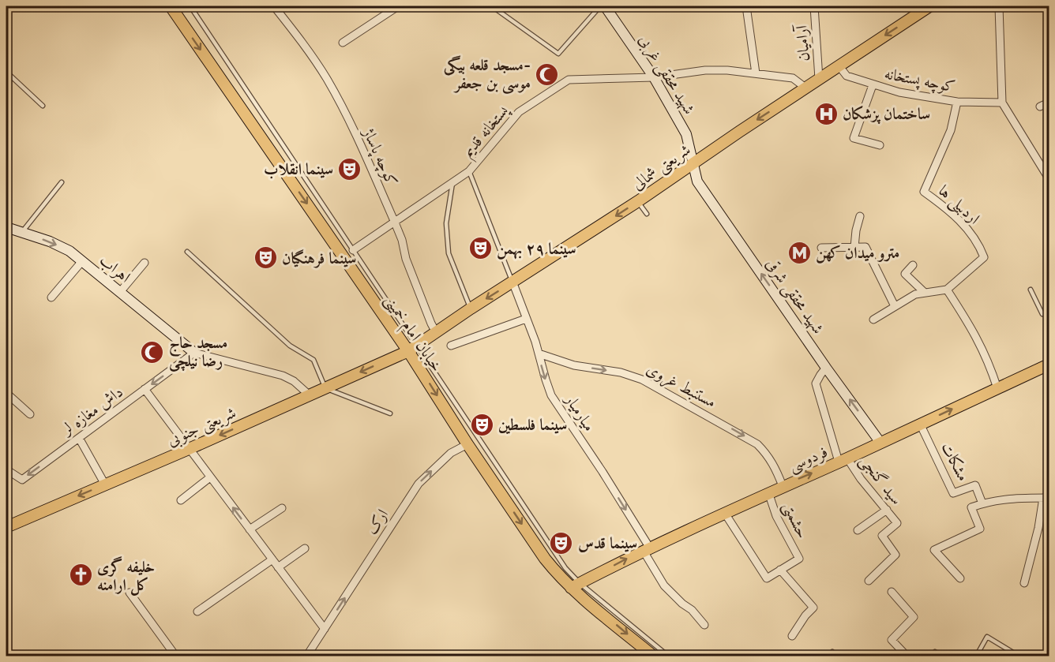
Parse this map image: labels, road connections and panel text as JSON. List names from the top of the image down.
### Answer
{
  "streets": {
    "main road": [
      "شریعتی شمالی",
      "خیابان امام خمینی",
      "شریعتی جنوبی",
      "فردوسی"
    ],
    "street": [
      "آرامیان",
      "شهید محققی غربی",
      "کوچه پستخانه",
      "پستخانه قدیم",
      "کوچه پاساژ",
      "اردبیلی ها",
      "اهراب",
      "شهید محققی شرقی",
      "مستنبط غروی",
      "داش مغازه لر",
      "میارمیار",
      "مشکات",
      "سید گنجی",
      "حشمتی",
      "ارک"
    ]
  },
  "crossings": [
    ["آرامیان", "شریعتی شمالی"],
    ["شهید محققی غربی", "پستخانه قدیم"],
    ["شهید محققی غربی", "شریعتی شمالی"],
    ["شهید محققی غربی", "شهید محققی شرقی"],
    ["کوچه پستخانه", "شریعتی شمالی"],
    ["کوچه پستخانه", "اردبیلی ها"],
    ["پستخانه قدیم", "کوچه پاساژ"],
    ["پستخانه قدیم", "شریعتی شمالی"],
    ["کوچه پاساژ", "شریعتی شمالی"],
    ["شریعتی شمالی", "شهید محققی شرقی"],
    ["شریعتی شمالی", "خیابان امام خمینی"],
    ["شریعتی شمالی", "میارمیار"],
    ["شریعتی شمالی", "شریعتی جنوبی"],
    ["اهراب", "داش مغازه لر"],
    ["شهید محققی شرقی", "فردوسی"],
    ["شهید محققی شرقی", "سید گنجی"],
    ["خیابان امام خمینی", "شریعتی جنوبی"],
    ["خیابان امام خمینی", "فردوسی"],
    ["خیابان امام خمینی", "ارک"],
    ["مستنبط غروی", "میارمیار"],
    ["مستنبط غروی", "فردوسی"],
    ["میارمیار", "فردوسی"],
    ["فردوسی", "مشکات"],
    ["فردوسی", "سید گنجی"],
    ["فردوسی", "حشمتی"]
  ],
  "one_way": [
    "شریعتی شمالی",
    "شهید محققی شرقی",
    "خیابان امام خمینی",
    "مستنبط غروی",
    "داش مغازه لر",
    "میارمیار",
    "شریعتی جنوبی",
    "فردوسی",
    "ارک"
  ],
  "places": {
    "mosque": ["مسجد قلعه بیگی- موسی بن جعفر", "مسجد حاج رضا نیلچی"],
    "hospital": ["ساختمان پزشکان"],
    "theatre": [
      "سینما انقلاب",
      "سینما ۲۹ بهمن",
      "سینما فرهنگیان",
      "سینما فلسطین",
      "سینما قدس"
    ],
    "metro station": ["مترو میدان کهن"],
    "church": ["خلیفه گری کل ارامنه"]
  }
}
